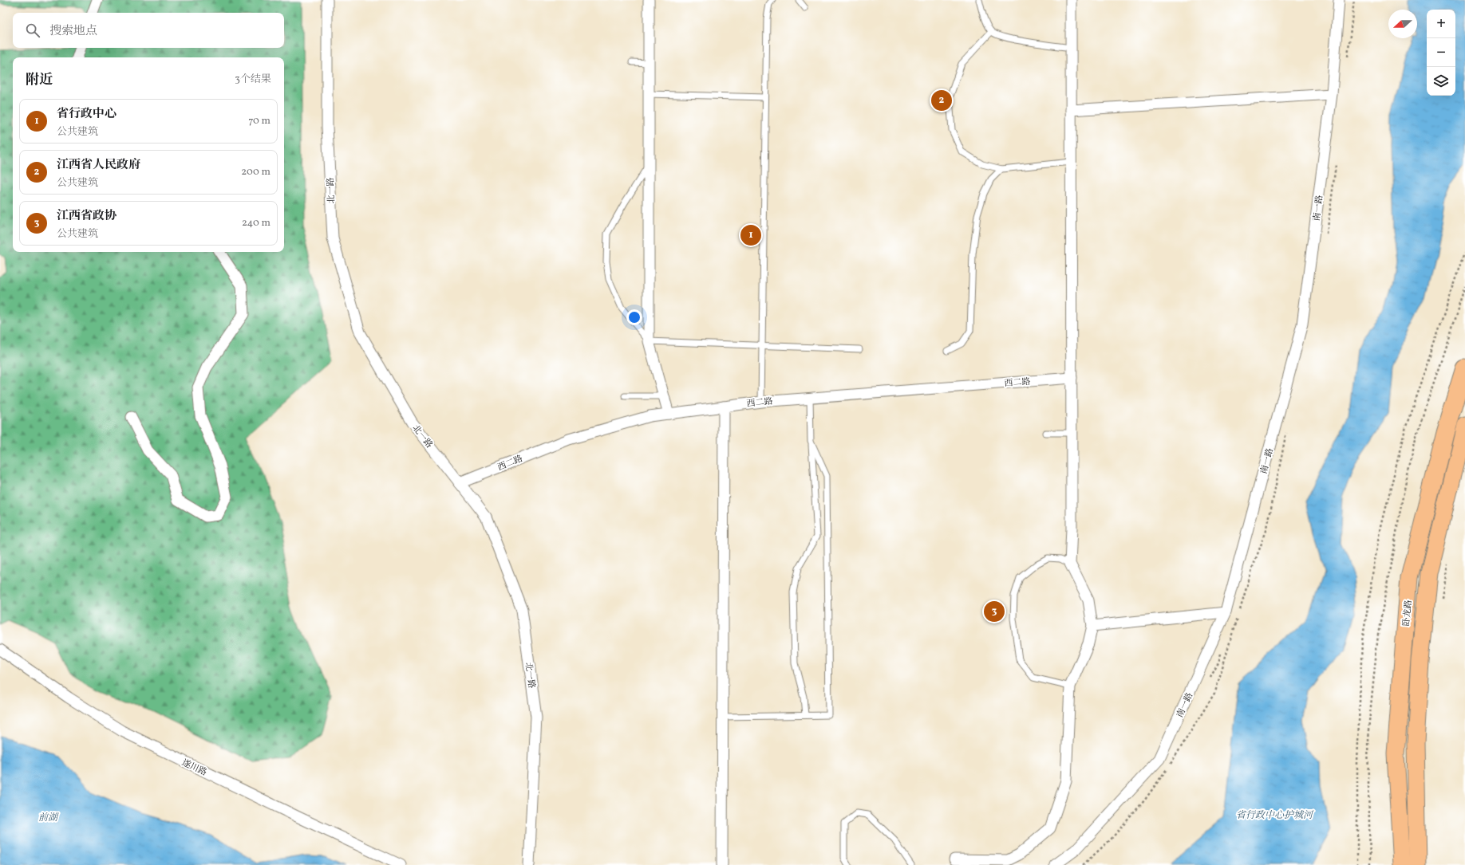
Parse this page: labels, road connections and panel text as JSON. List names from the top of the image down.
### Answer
{
  "streets": {
    "main road": ["卧龙路"],
    "street": [
      "北一路",
      "南一路",
      "西二路",
      "遂川路"
    ]
  },
  "crossings": [
    ["北一路", "西二路"]
  ],
  "water": ["省行政中心护城河", "前湖"],
  "north": "left",
  "page": {
    "map_buttons": ["+", "−"],
    "search": "搜索地点",
    "heading": ["附近", "3个结果"],
    "pins": ["2", "1", "3"],
    "list": [
      {
        "mark": "1",
        "name": "省行政中心",
        "note": "公共建筑",
        "value": "70 m"
      },
      {
        "mark": "2",
        "name": "江西省人民政府",
        "note": "公共建筑",
        "value": "200 m"
      },
      {
        "mark": "3",
        "name": "江西省政协",
        "note": "公共建筑",
        "value": "240 m"
      }
    ]
  }
}
